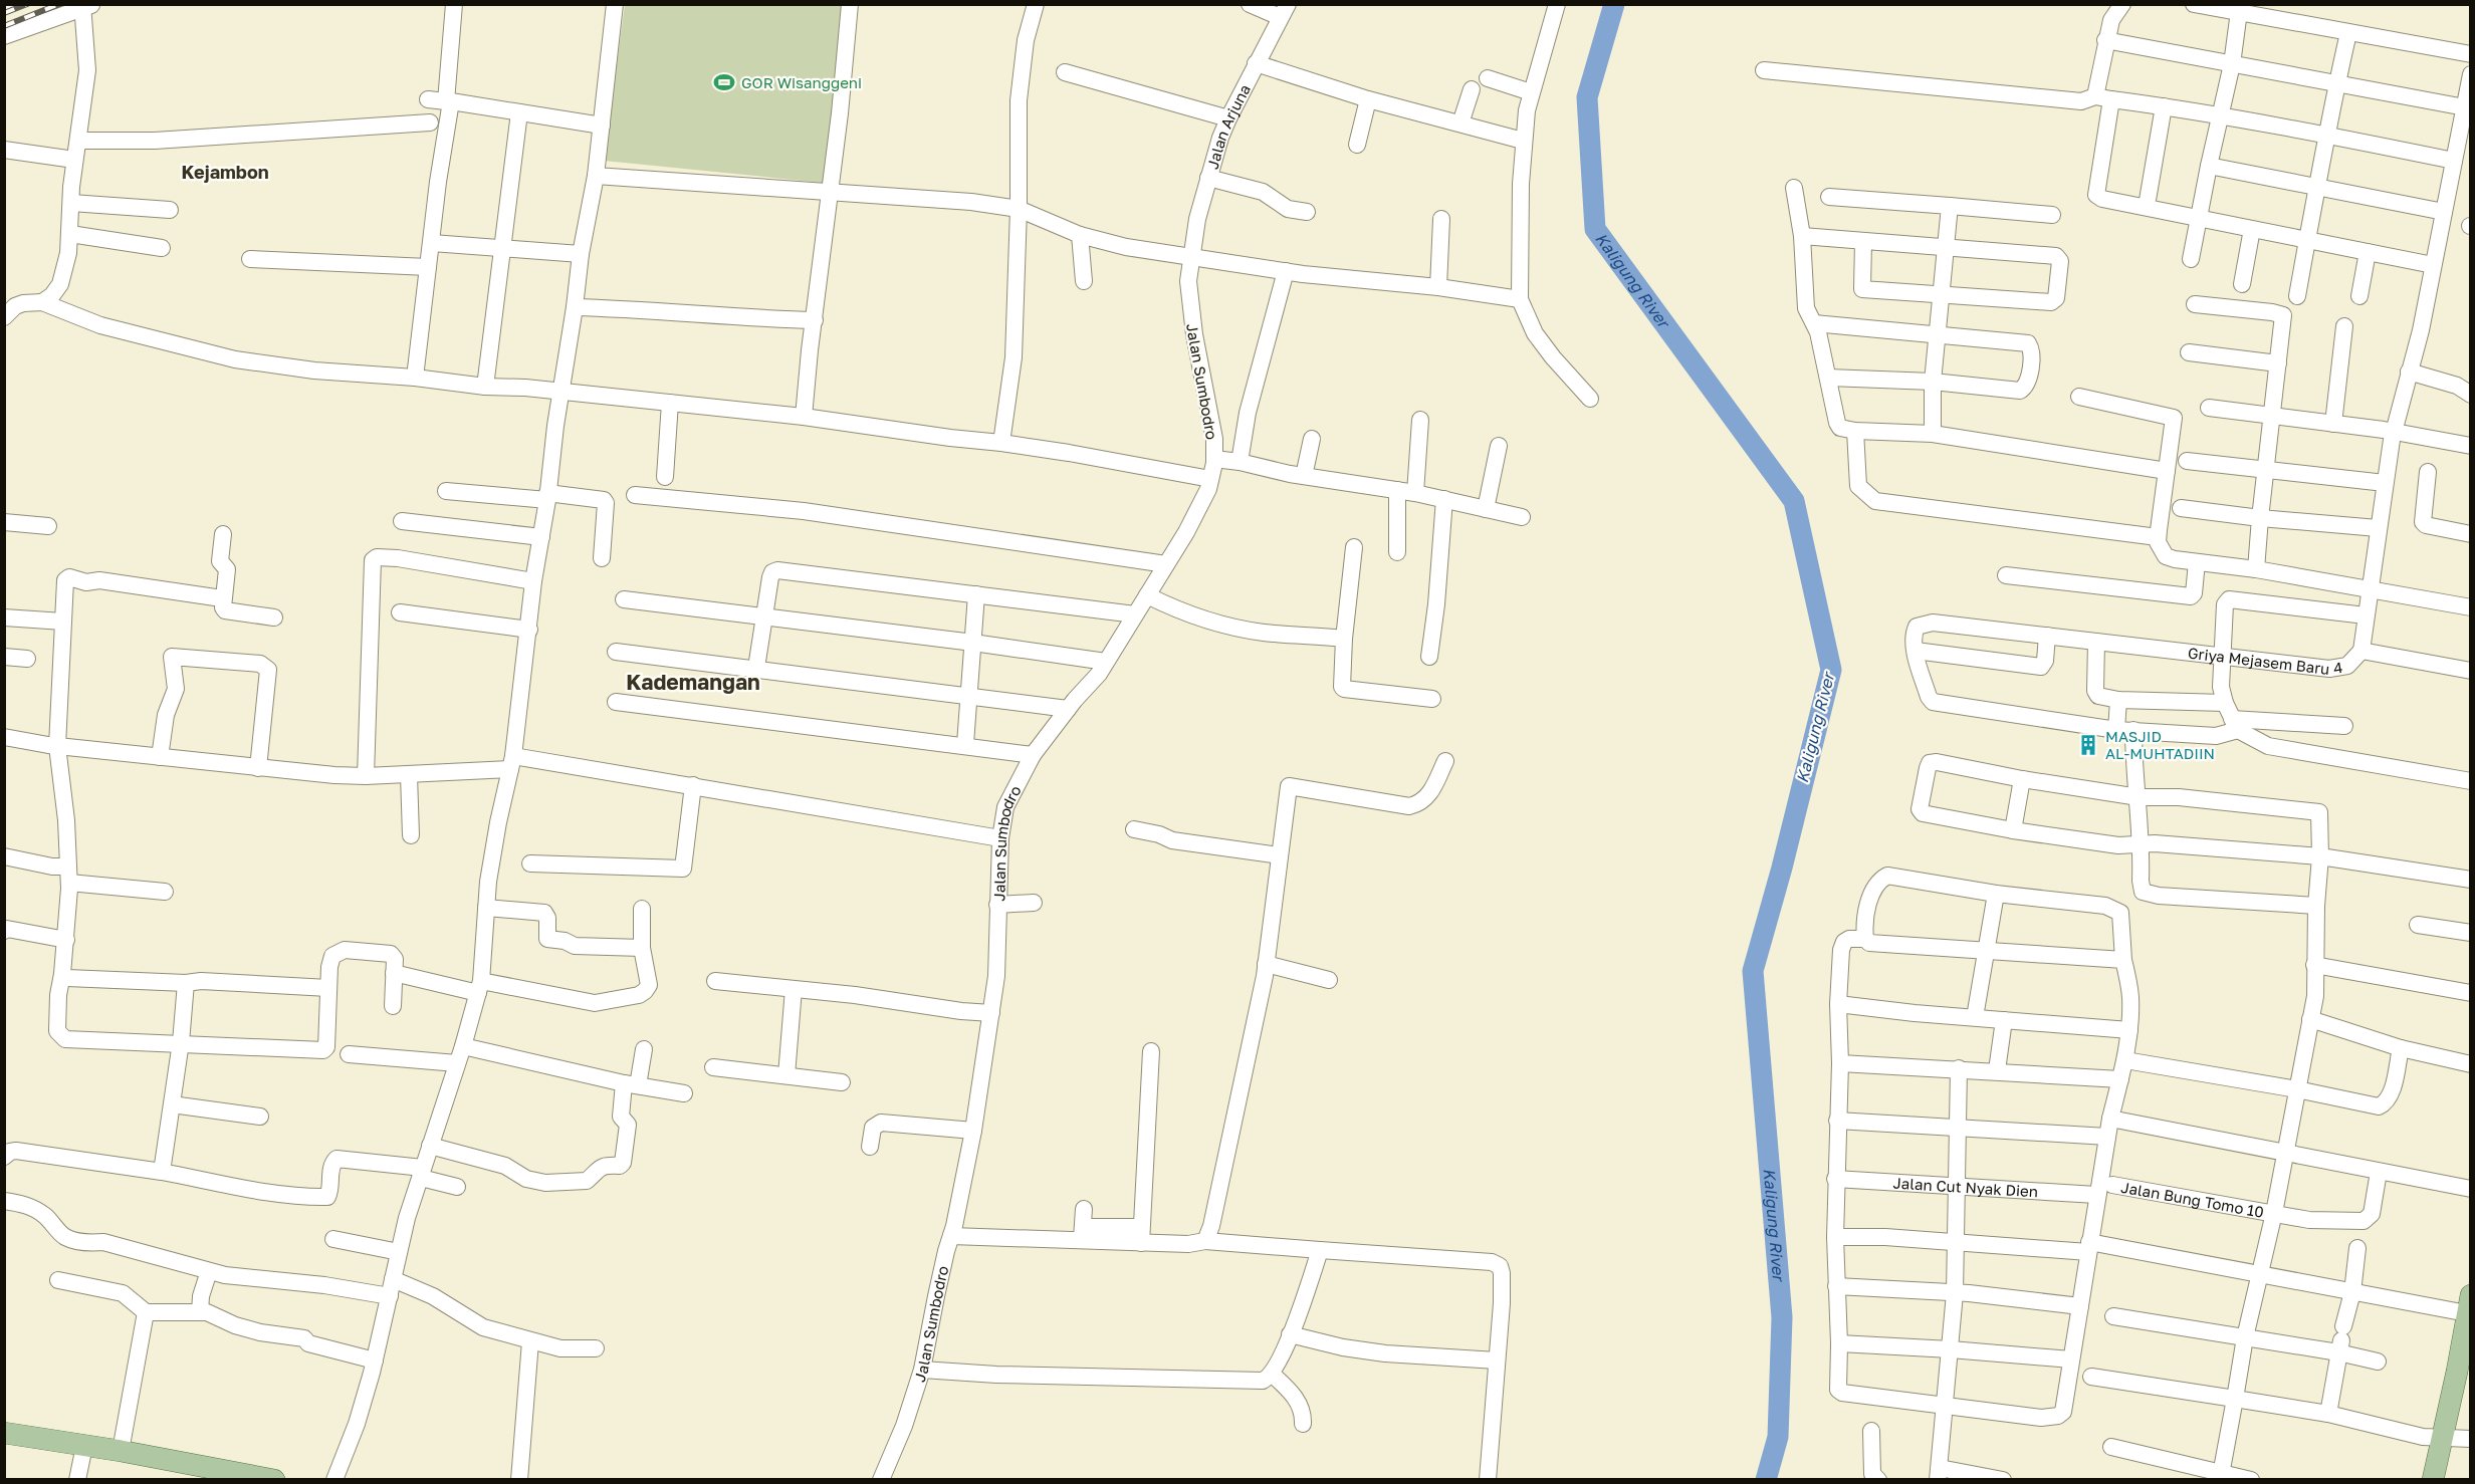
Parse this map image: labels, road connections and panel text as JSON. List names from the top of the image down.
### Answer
{
  "streets": {
    "street": [
      "Jalan Arjuna",
      "Jalan Sumbodro",
      "Griya Mejasem Baru 4",
      "Jalan Cut Nyak Dien",
      "Jalan Bung Tomo 10"
    ]
  },
  "crossings": [
    ["Jalan Arjuna", "Jalan Sumbodro"]
  ],
  "districts": ["Kejambon", "Kademangan"],
  "water": ["Kaligung River"],
  "places": {
    "sports": ["GOR Wisanggeni"],
    "building": ["MASJID AL-MUHTADIIN"]
  }
}
